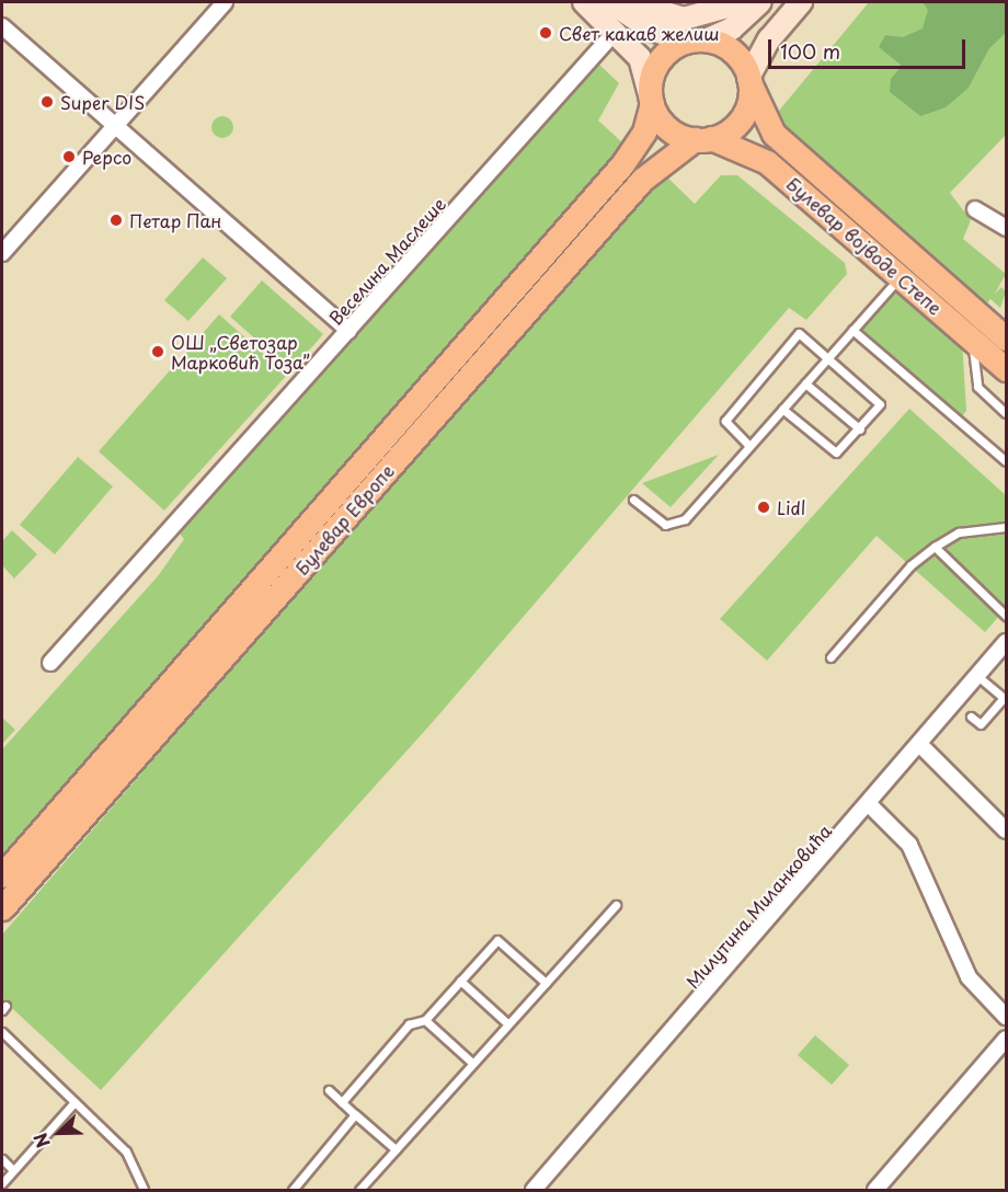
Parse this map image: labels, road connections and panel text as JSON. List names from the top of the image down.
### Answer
{
  "streets": {
    "main road": ["Булевар војводе Степе", "Булевар Европе"],
    "street": ["Веселина Маслеше", "Милутина Миланковића"]
  },
  "crossings": [
    ["Булевар војводе Степе", "Булевар Европе"]
  ],
  "places": [
    "Свет какав желиш",
    "Super DIS",
    "Pepco",
    "Петар Пан",
    "ОШ „Светозар Марковић Тоза”",
    "Lidl"
  ],
  "scale_bar": "100 m",
  "north": "bottom left"
}
